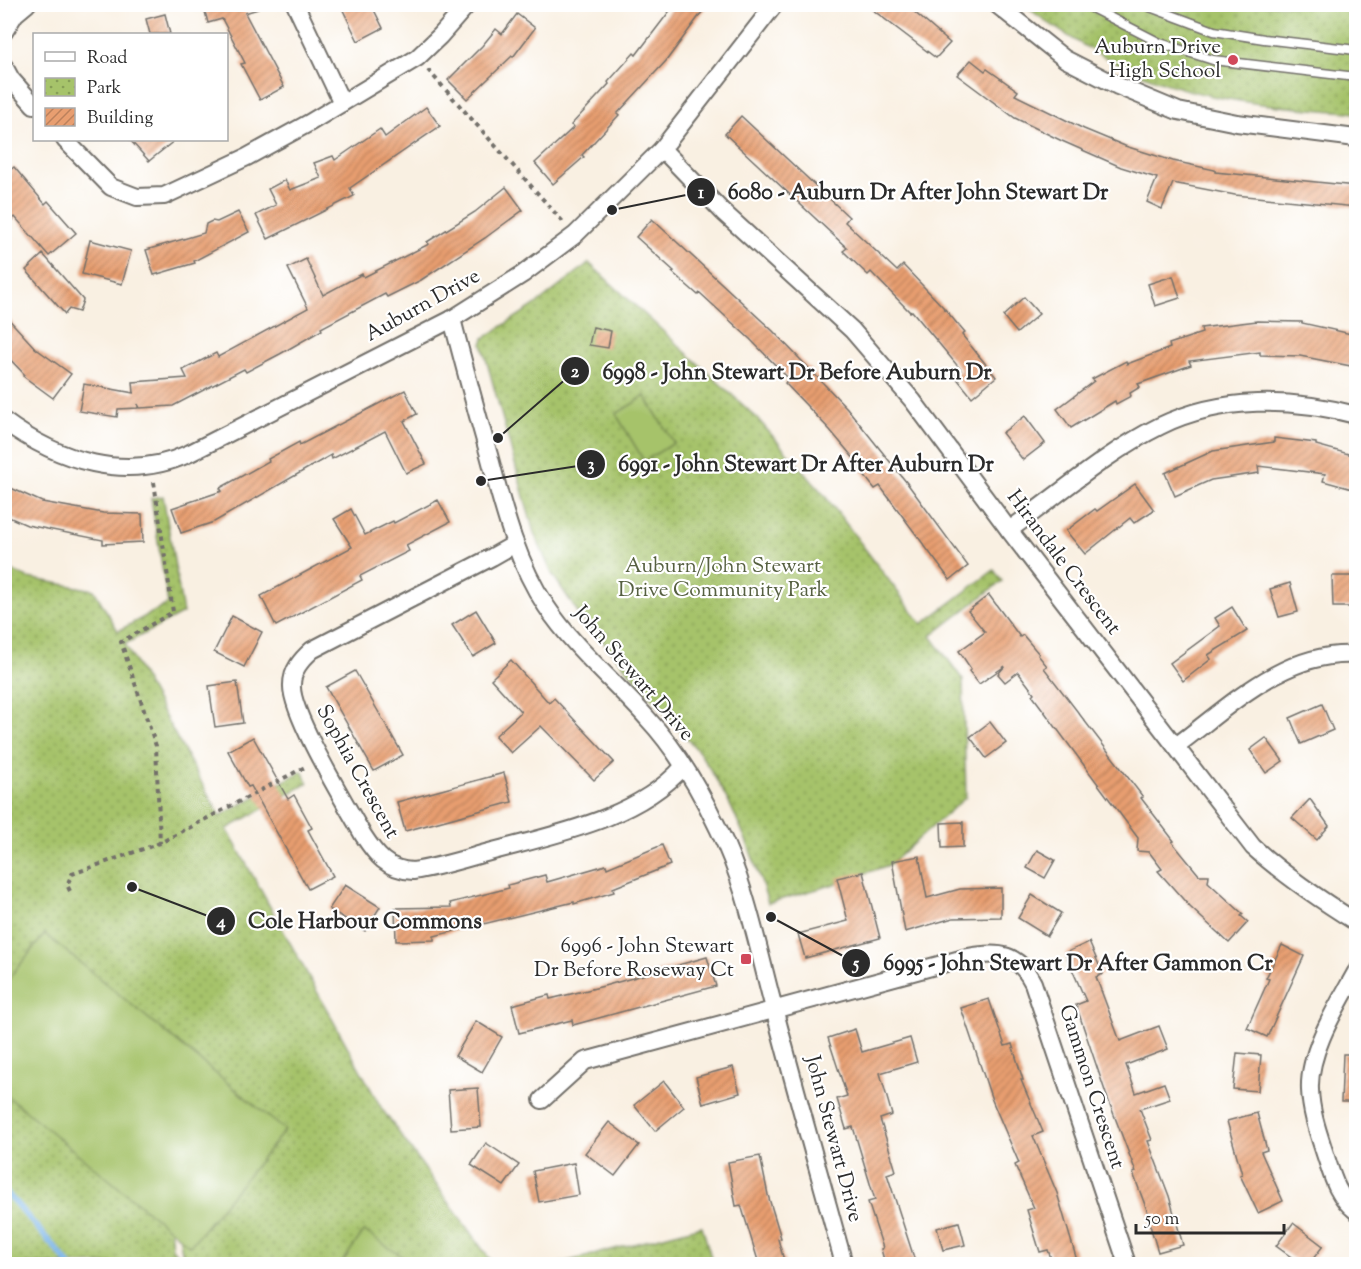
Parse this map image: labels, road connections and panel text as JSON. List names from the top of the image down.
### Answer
{
  "streets": {
    "street": [
      "Auburn Drive",
      "Hirandale Crescent",
      "John Stewart Drive",
      "Sophia Crescent",
      "Gammon Crescent"
    ]
  },
  "crossings": [
    ["Auburn Drive", "Hirandale Crescent"],
    ["Auburn Drive", "John Stewart Drive"],
    ["John Stewart Drive", "Sophia Crescent"],
    ["John Stewart Drive", "Gammon Crescent"]
  ],
  "parks": ["Auburn/John Stewart Drive Community Park"],
  "places": {
    "other": [
      "Auburn Drive High School",
      "6080 - Auburn Dr After John Stewart Dr",
      "6998 - John Stewart Dr Before Auburn Dr",
      "6991 - John Stewart Dr After Auburn Dr",
      "Cole Harbour Commons",
      "6995 - John Stewart Dr After Gammon Cr"
    ],
    "transit": ["6996 - John Stewart Dr Before Roseway Ct"]
  },
  "legend": ["Road", "Park", "Building"],
  "scale_bar": "50 m"
}
